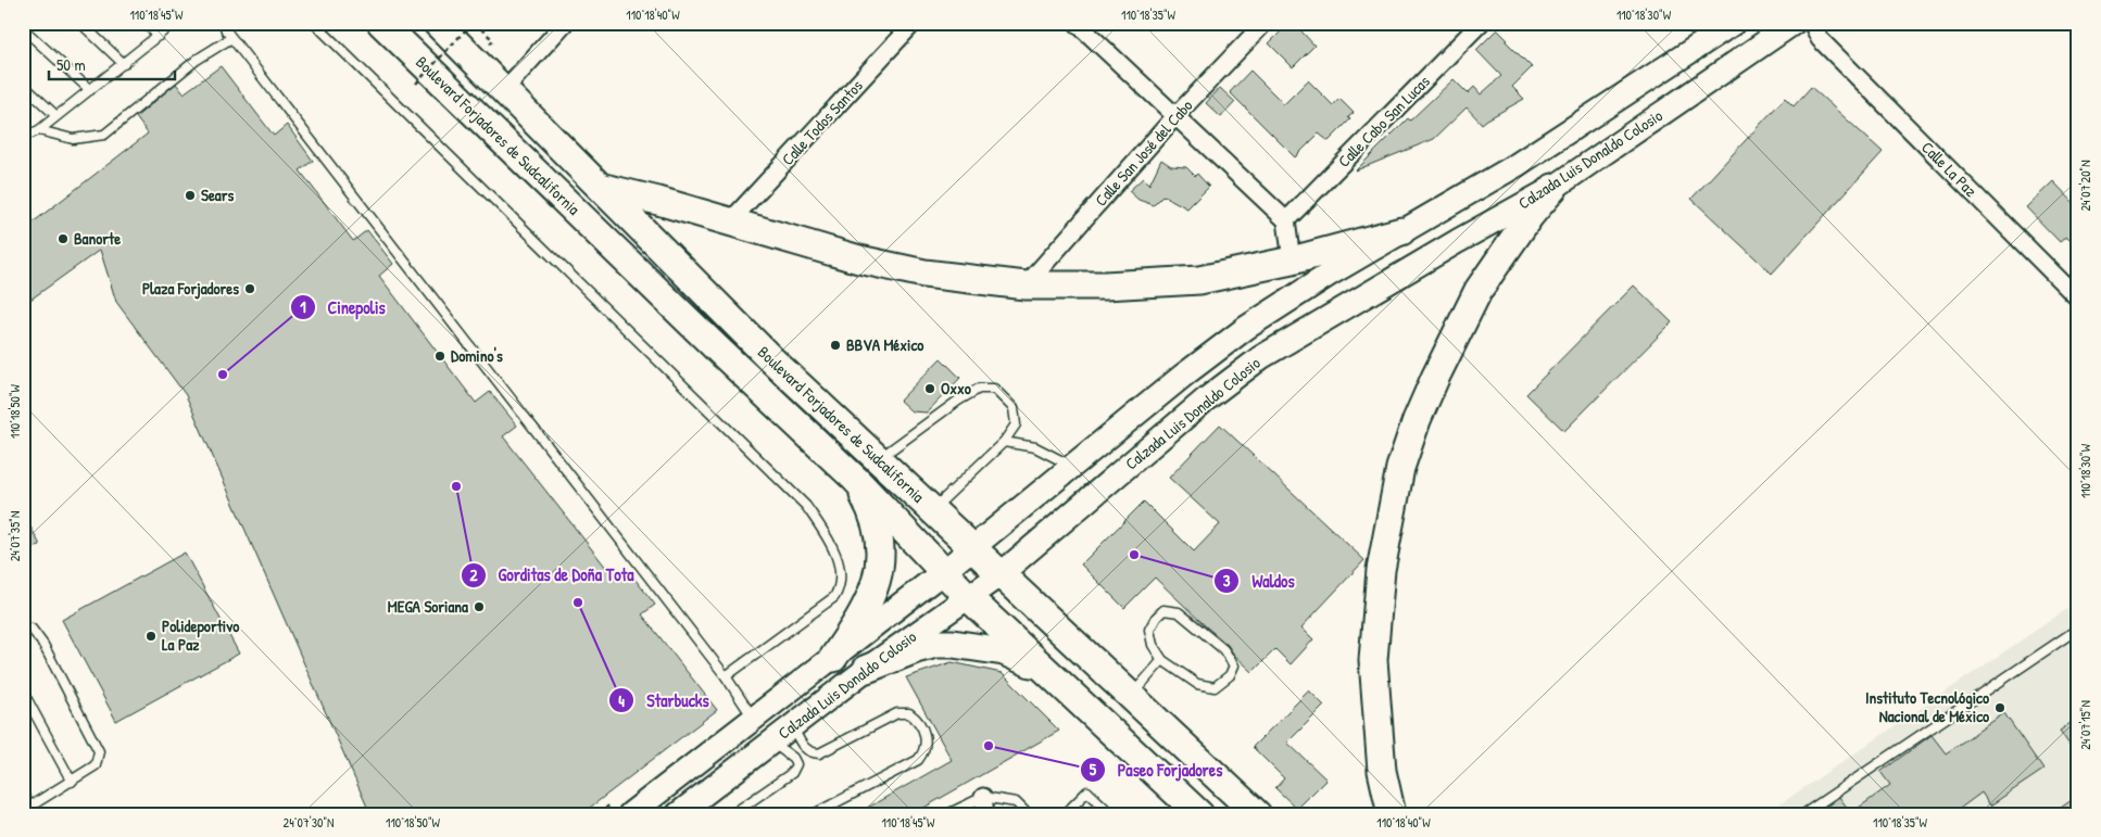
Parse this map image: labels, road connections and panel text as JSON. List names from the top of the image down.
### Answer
{
  "streets": {
    "main road": ["Boulevard Forjadores de Sudcalifornia", "Calzada Luis Donaldo Colosio"],
    "street": [
      "Calle Cabo San Lucas",
      "Calle Todos Santos",
      "Calle San José del Cabo",
      "Calle La Paz"
    ]
  },
  "crossings": [
    ["Boulevard Forjadores de Sudcalifornia", "Calzada Luis Donaldo Colosio"],
    ["Calzada Luis Donaldo Colosio", "Calle La Paz"]
  ],
  "places": [
    "Sears",
    "Banorte",
    "Plaza Forjadores",
    "BBVA México",
    "Domino's",
    "Cinepolis",
    "Oxxo",
    "Gorditas de Doña Tota",
    "Waldos",
    "Starbucks",
    "MEGA Soriana",
    "Polideportivo La Paz",
    "Instituto Tecnológico Nacional de México",
    "Paseo Forjadores"
  ],
  "scale_bar": "50 m",
  "coordinates": [
    "110°18'45\"W",
    "110°18'40\"W",
    "110°18'35\"W",
    "110°18'30\"W",
    "24°07'20\"N",
    "110°18'50\"W",
    "24°07'35\"N",
    "24°07'15\"N",
    "24°07'30\"N"
  ]
}
